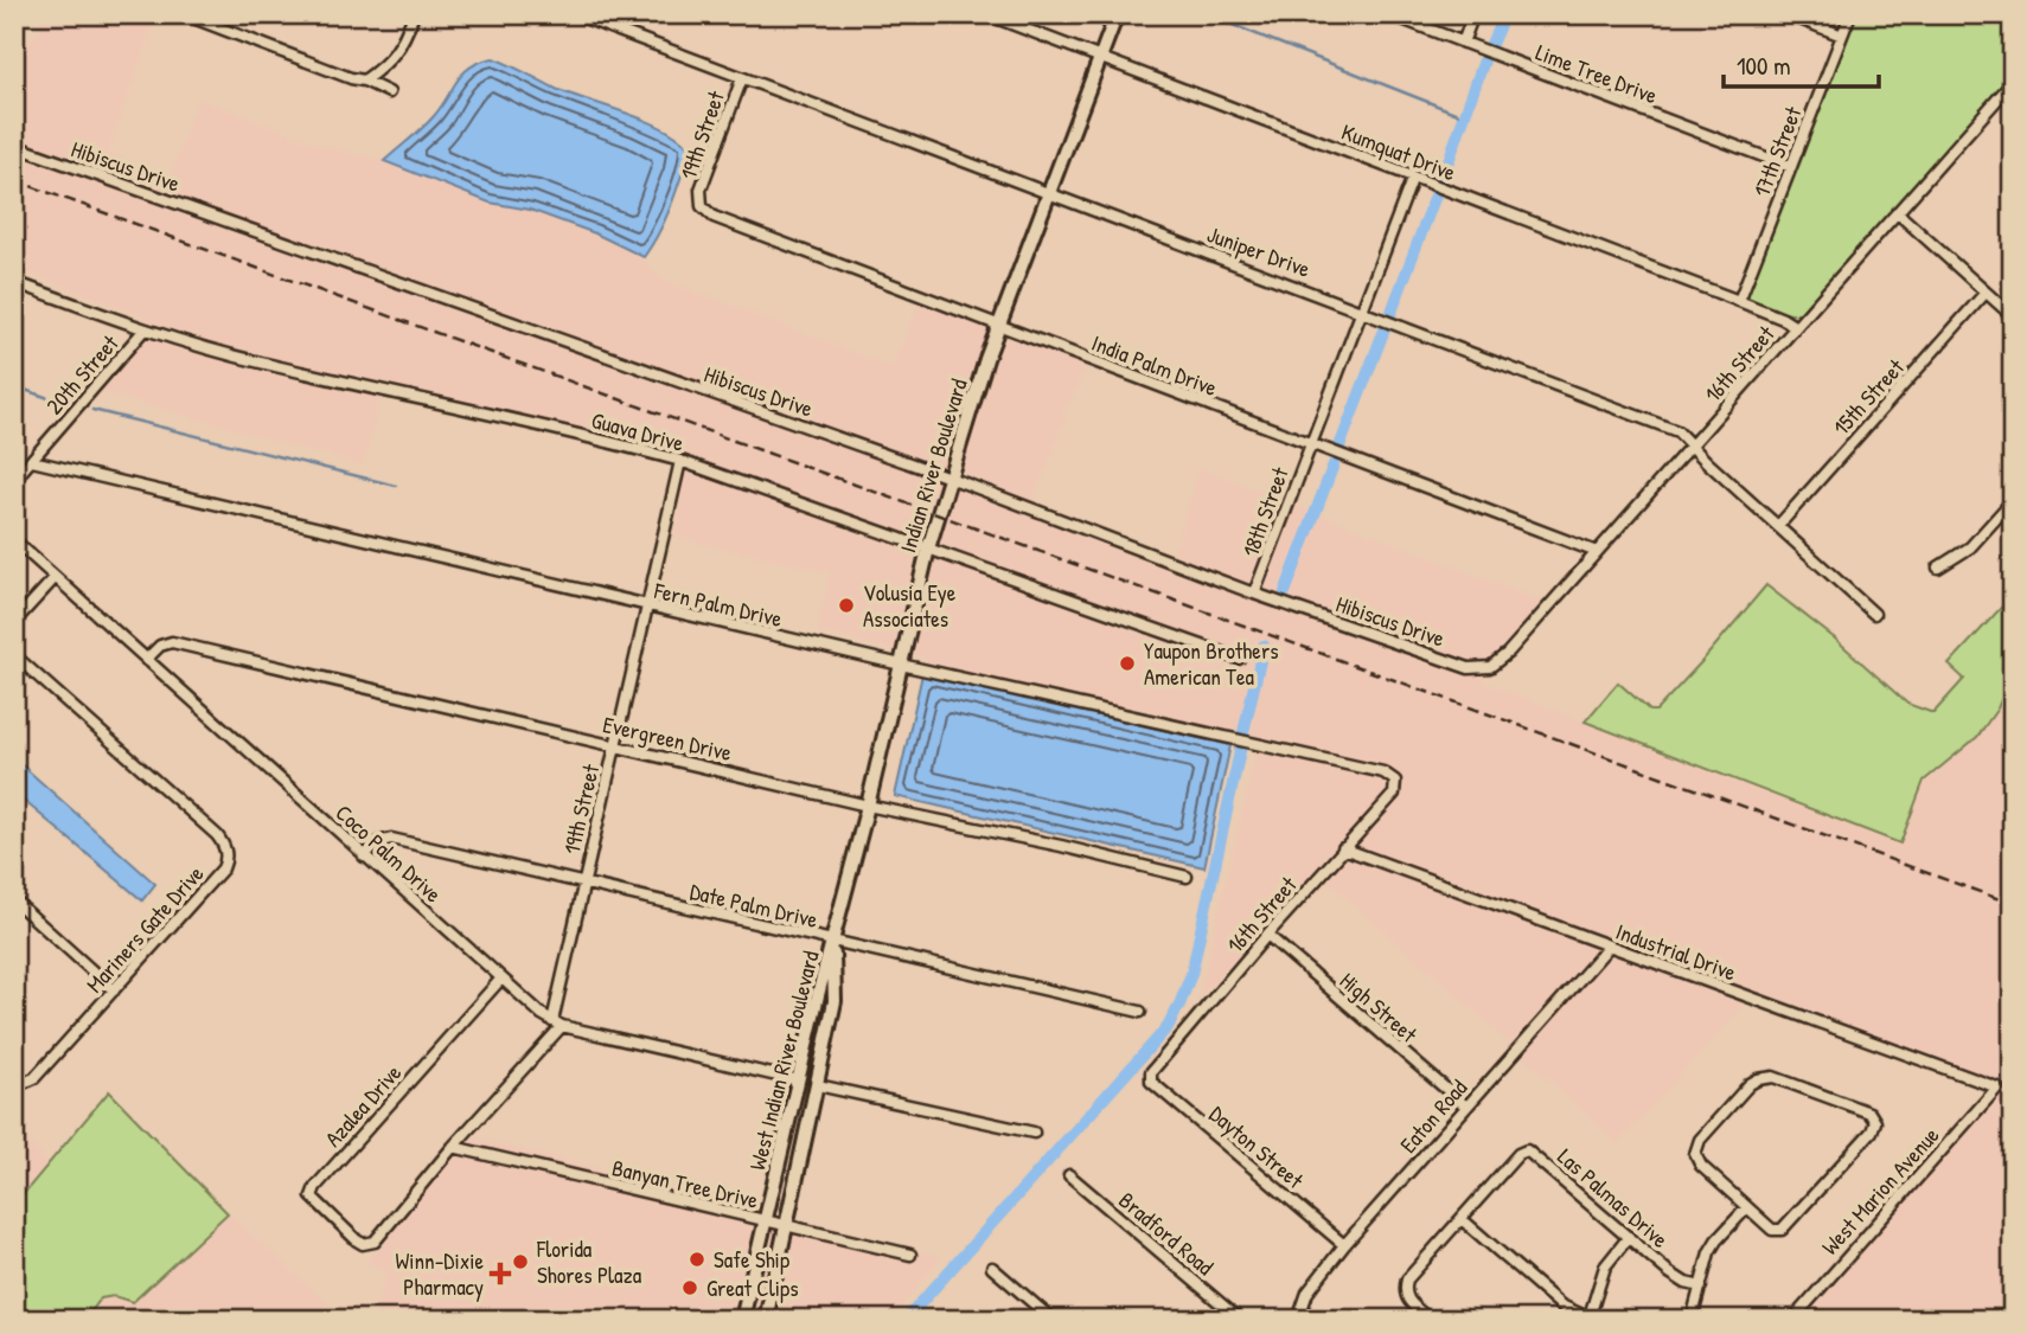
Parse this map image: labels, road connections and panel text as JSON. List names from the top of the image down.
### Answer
{
  "streets": {
    "main road": ["Indian River Boulevard", "West Indian River Boulevard"],
    "street": [
      "Lime Tree Drive",
      "19th Street",
      "Kumquat Drive",
      "17th Street",
      "Hibiscus Drive",
      "Juniper Drive",
      "16th Street",
      "India Palm Drive",
      "20th Street",
      "15th Street",
      "Guava Drive",
      "18th Street",
      "Fern Palm Drive",
      "Evergreen Drive",
      "Coco Palm Drive",
      "Date Palm Drive",
      "Mariners Gate Drive",
      "Industrial Drive",
      "High Street",
      "Azalea Drive",
      "Eaton Road",
      "Dayton Street",
      "Banyan Tree Drive",
      "West Marion Avenue",
      "Las Palmas Drive",
      "Bradford Road"
    ]
  },
  "crossings": [
    ["Lime Tree Drive", "17th Street"],
    ["19th Street", "Juniper Drive"],
    ["19th Street", "India Palm Drive"],
    ["19th Street", "Guava Drive"],
    ["19th Street", "Fern Palm Drive"],
    ["19th Street", "Evergreen Drive"],
    ["19th Street", "Coco Palm Drive"],
    ["19th Street", "Date Palm Drive"],
    ["19th Street", "Azalea Drive"],
    ["19th Street", "Banyan Tree Drive"],
    ["Kumquat Drive", "17th Street"],
    ["Kumquat Drive", "16th Street"],
    ["Kumquat Drive", "Indian River Boulevard"],
    ["Kumquat Drive", "18th Street"],
    ["Hibiscus Drive", "16th Street"],
    ["Hibiscus Drive", "Indian River Boulevard"],
    ["Hibiscus Drive", "18th Street"],
    ["Juniper Drive", "16th Street"],
    ["Juniper Drive", "15th Street"],
    ["Juniper Drive", "Indian River Boulevard"],
    ["Juniper Drive", "18th Street"],
    ["16th Street", "India Palm Drive"],
    ["16th Street", "Fern Palm Drive"],
    ["16th Street", "Industrial Drive"],
    ["16th Street", "High Street"],
    ["16th Street", "Dayton Street"],
    ["India Palm Drive", "Indian River Boulevard"],
    ["India Palm Drive", "18th Street"],
    ["20th Street", "Guava Drive"],
    ["20th Street", "Fern Palm Drive"],
    ["Guava Drive", "Indian River Boulevard"],
    ["Indian River Boulevard", "Fern Palm Drive"],
    ["Indian River Boulevard", "Evergreen Drive"],
    ["Indian River Boulevard", "Date Palm Drive"],
    ["Indian River Boulevard", "West Indian River Boulevard"],
    ["Evergreen Drive", "Coco Palm Drive"],
    ["Coco Palm Drive", "Date Palm Drive"],
    ["Coco Palm Drive", "West Indian River Boulevard"],
    ["Coco Palm Drive", "Azalea Drive"],
    ["Date Palm Drive", "West Indian River Boulevard"],
    ["Industrial Drive", "Eaton Road"],
    ["Industrial Drive", "West Marion Avenue"],
    ["High Street", "Eaton Road"],
    ["West Indian River Boulevard", "Banyan Tree Drive"],
    ["Eaton Road", "Dayton Street"]
  ],
  "places": {
    "other": [
      "Volusia Eye Associates",
      "Yaupon Brothers American Tea",
      "Safe Ship",
      "Florida Shores Plaza",
      "Great Clips"
    ],
    "health": ["Winn-Dixie Pharmacy"]
  },
  "scale_bar": "100 m"
}
